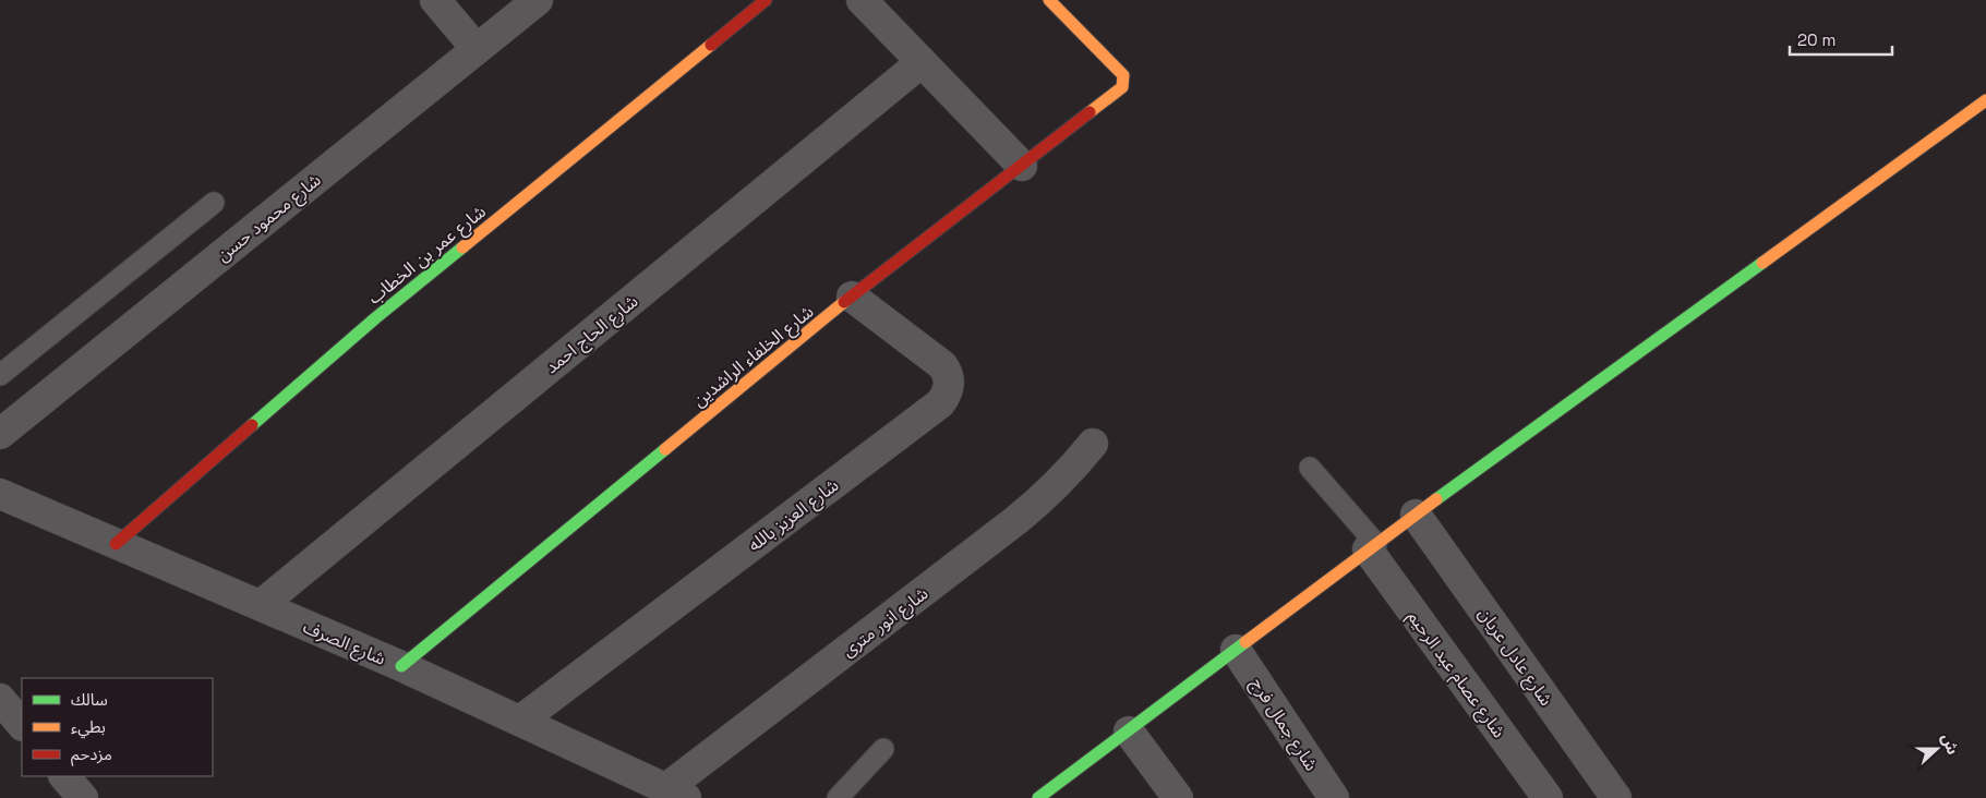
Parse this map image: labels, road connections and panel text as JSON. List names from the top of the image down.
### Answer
{
  "streets": {
    "street": [
      "شارع محمود حسن",
      "شارع عمر بن الخطاب",
      "شارع الحاج احمد",
      "شارع الخلفاء الراشدين",
      "شارع العزيز بالله",
      "شارع انور مترى",
      "شارع الصرف",
      "شارع عادل عريان",
      "شارع عصام عبد الرحيم",
      "شارع جمال فرج"
    ]
  },
  "crossings": [
    ["شارع عمر بن الخطاب", "شارع الصرف"],
    ["شارع الحاج احمد", "شارع الصرف"],
    ["شارع الخلفاء الراشدين", "شارع العزيز بالله"],
    ["شارع الخلفاء الراشدين", "شارع الصرف"],
    ["شارع العزيز بالله", "شارع الصرف"],
    ["شارع انور مترى", "شارع الصرف"]
  ],
  "legend": ["سالك", "بطيء", "مزدحم"],
  "scale_bar": "20 m",
  "north": "right"
}
